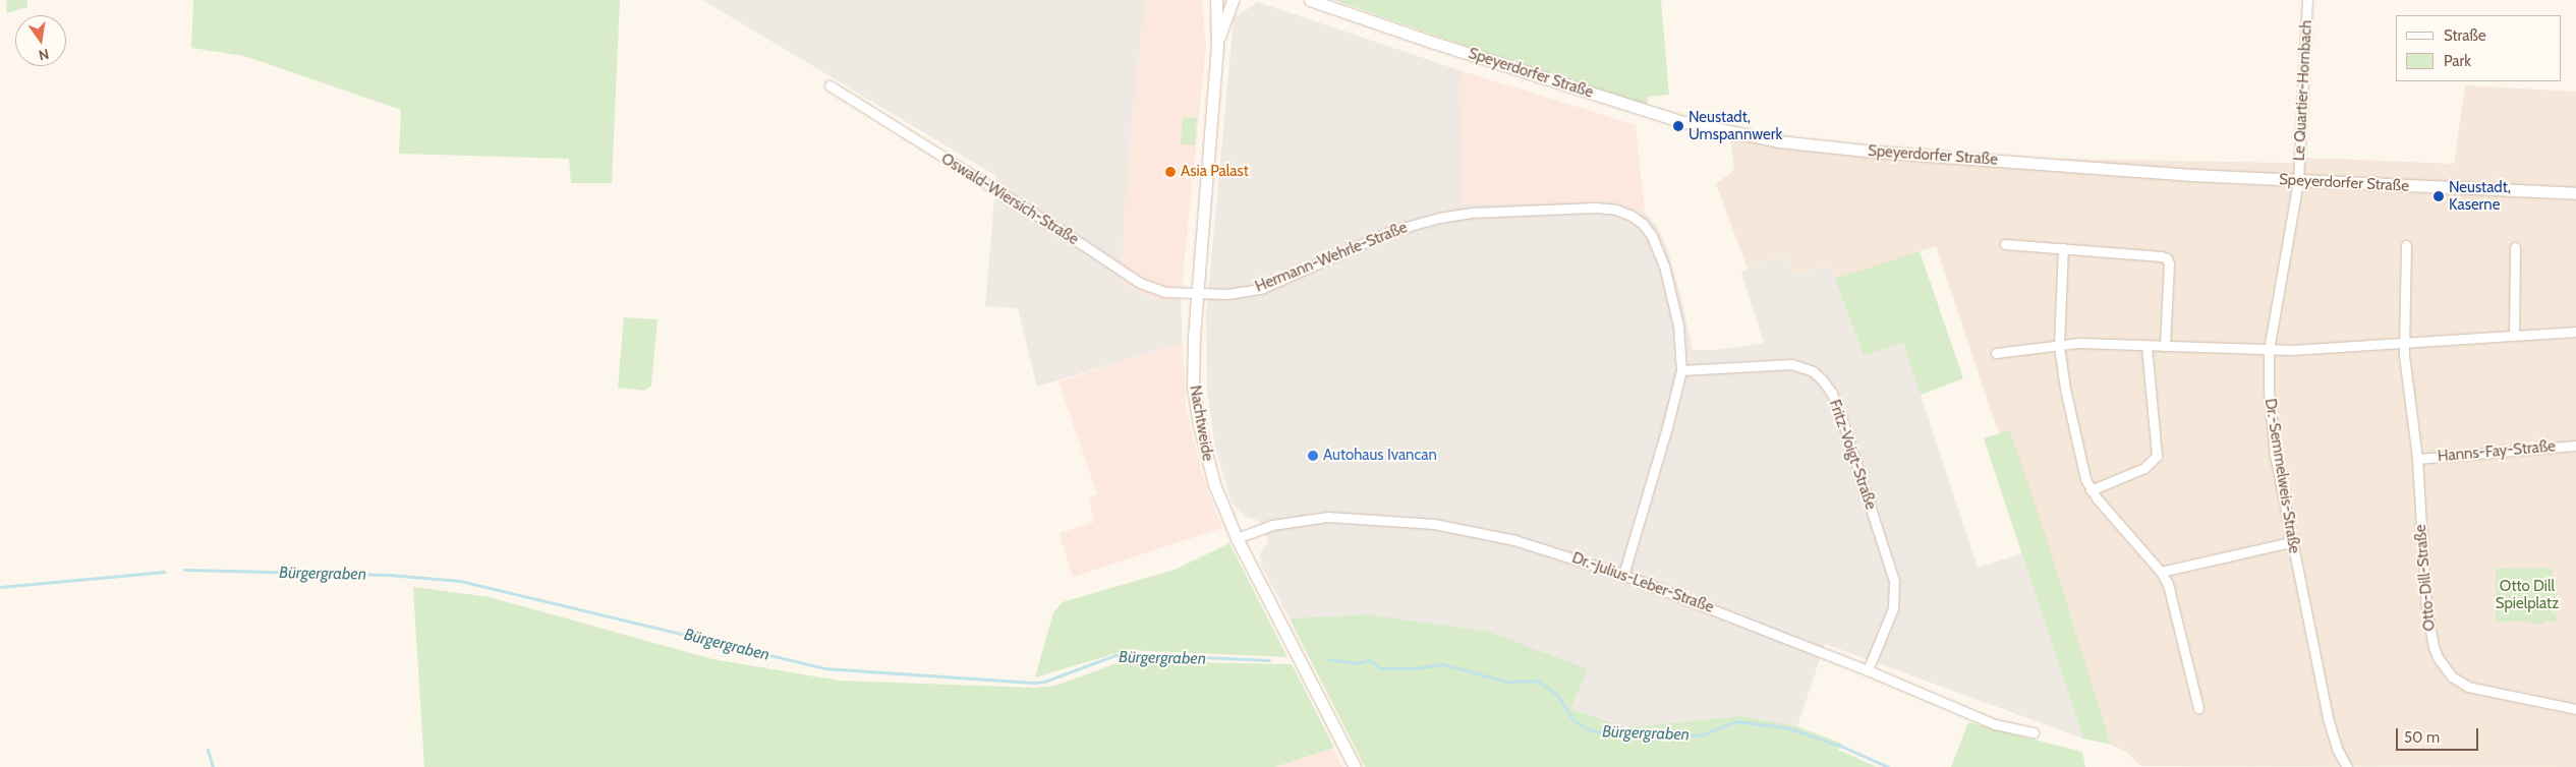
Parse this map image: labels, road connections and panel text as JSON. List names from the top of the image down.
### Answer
{
  "streets": {
    "street": [
      "Speyerdorfer Straße",
      "Le Quartier-Hornbach",
      "Oswald-Wiersich-Straße",
      "Hermann-Wehrle-Straße",
      "Nachtweide",
      "Hanns-Fay-Straße",
      "Fritz-Voigt-Straße",
      "Dr.-Semmelweis-Straße",
      "Otto-Dill-Straße",
      "Dr.-Julius-Leber-Straße"
    ]
  },
  "crossings": [
    ["Speyerdorfer Straße", "Le Quartier-Hornbach"],
    ["Speyerdorfer Straße", "Dr.-Semmelweis-Straße"],
    ["Le Quartier-Hornbach", "Dr.-Semmelweis-Straße"],
    ["Oswald-Wiersich-Straße", "Hermann-Wehrle-Straße"],
    ["Oswald-Wiersich-Straße", "Nachtweide"],
    ["Hermann-Wehrle-Straße", "Nachtweide"],
    ["Hermann-Wehrle-Straße", "Fritz-Voigt-Straße"],
    ["Hermann-Wehrle-Straße", "Dr.-Julius-Leber-Straße"],
    ["Nachtweide", "Dr.-Julius-Leber-Straße"],
    ["Hanns-Fay-Straße", "Otto-Dill-Straße"],
    ["Fritz-Voigt-Straße", "Dr.-Julius-Leber-Straße"]
  ],
  "water": ["Bürgergraben"],
  "parks": ["Otto Dill Spielplatz"],
  "places": [
    "Neustadt, Umspannwerk",
    "Asia Palast",
    "Neustadt, Kaserne",
    "Autohaus Ivancan"
  ],
  "legend": ["Straße", "Park"],
  "scale_bar": "50 m",
  "north": "bottom"
}
